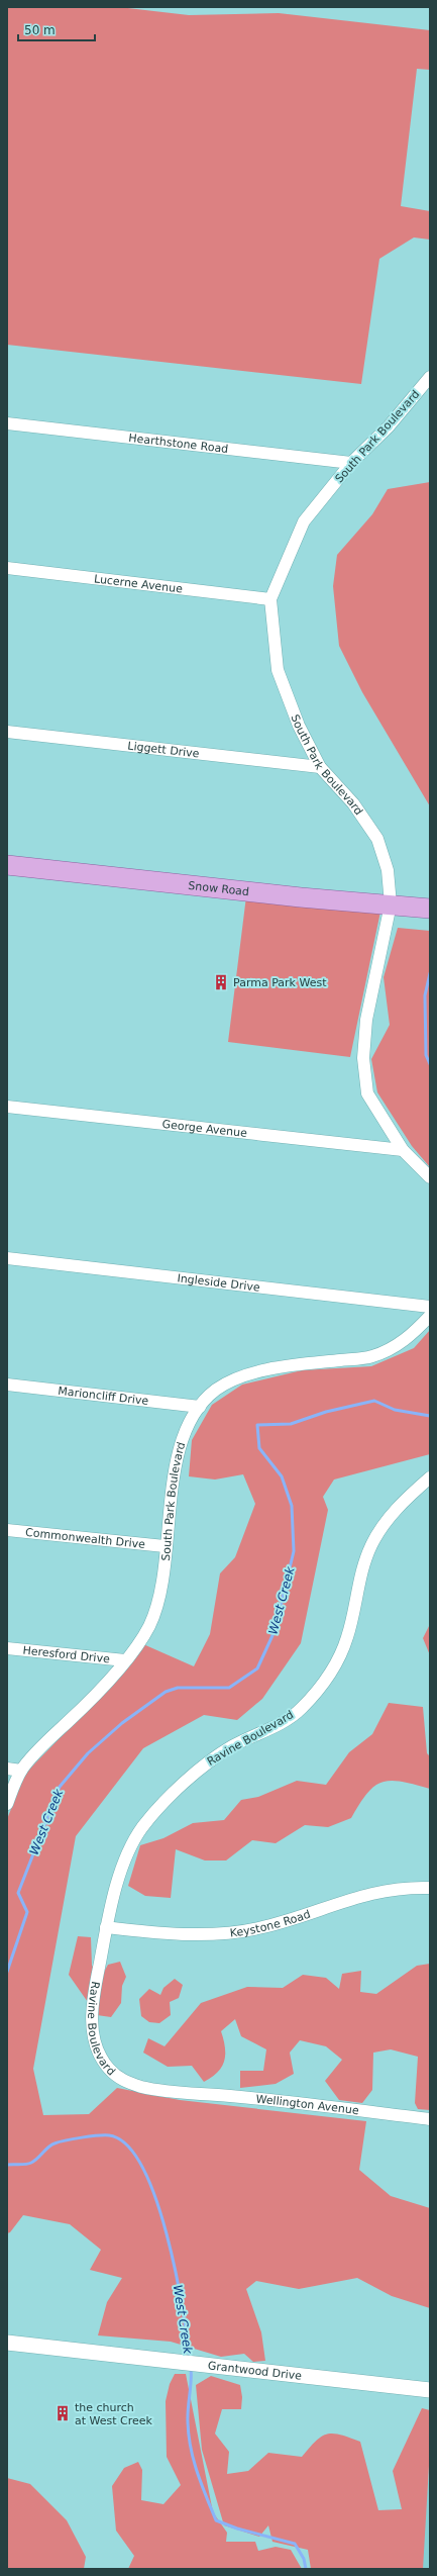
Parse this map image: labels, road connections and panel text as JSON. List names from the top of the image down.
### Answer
{
  "streets": {
    "main road": ["Snow Road"],
    "street": [
      "South Park Boulevard",
      "Hearthstone Road",
      "Lucerne Avenue",
      "Liggett Drive",
      "George Avenue",
      "Ingleside Drive",
      "Marioncliff Drive",
      "Commonwealth Drive",
      "Heresford Drive",
      "Ravine Boulevard",
      "Keystone Road",
      "Wellington Avenue",
      "Grantwood Drive"
    ]
  },
  "crossings": [
    ["South Park Boulevard", "Hearthstone Road"],
    ["South Park Boulevard", "Lucerne Avenue"],
    ["South Park Boulevard", "Liggett Drive"],
    ["South Park Boulevard", "Snow Road"],
    ["South Park Boulevard", "George Avenue"],
    ["South Park Boulevard", "Marioncliff Drive"],
    ["South Park Boulevard", "Commonwealth Drive"],
    ["South Park Boulevard", "Heresford Drive"],
    ["Ravine Boulevard", "Keystone Road"],
    ["Ravine Boulevard", "Wellington Avenue"]
  ],
  "water": ["West Creek"],
  "places": {
    "building": ["Parma Park West", "the church at West Creek"]
  },
  "scale_bar": "50 m"
}
